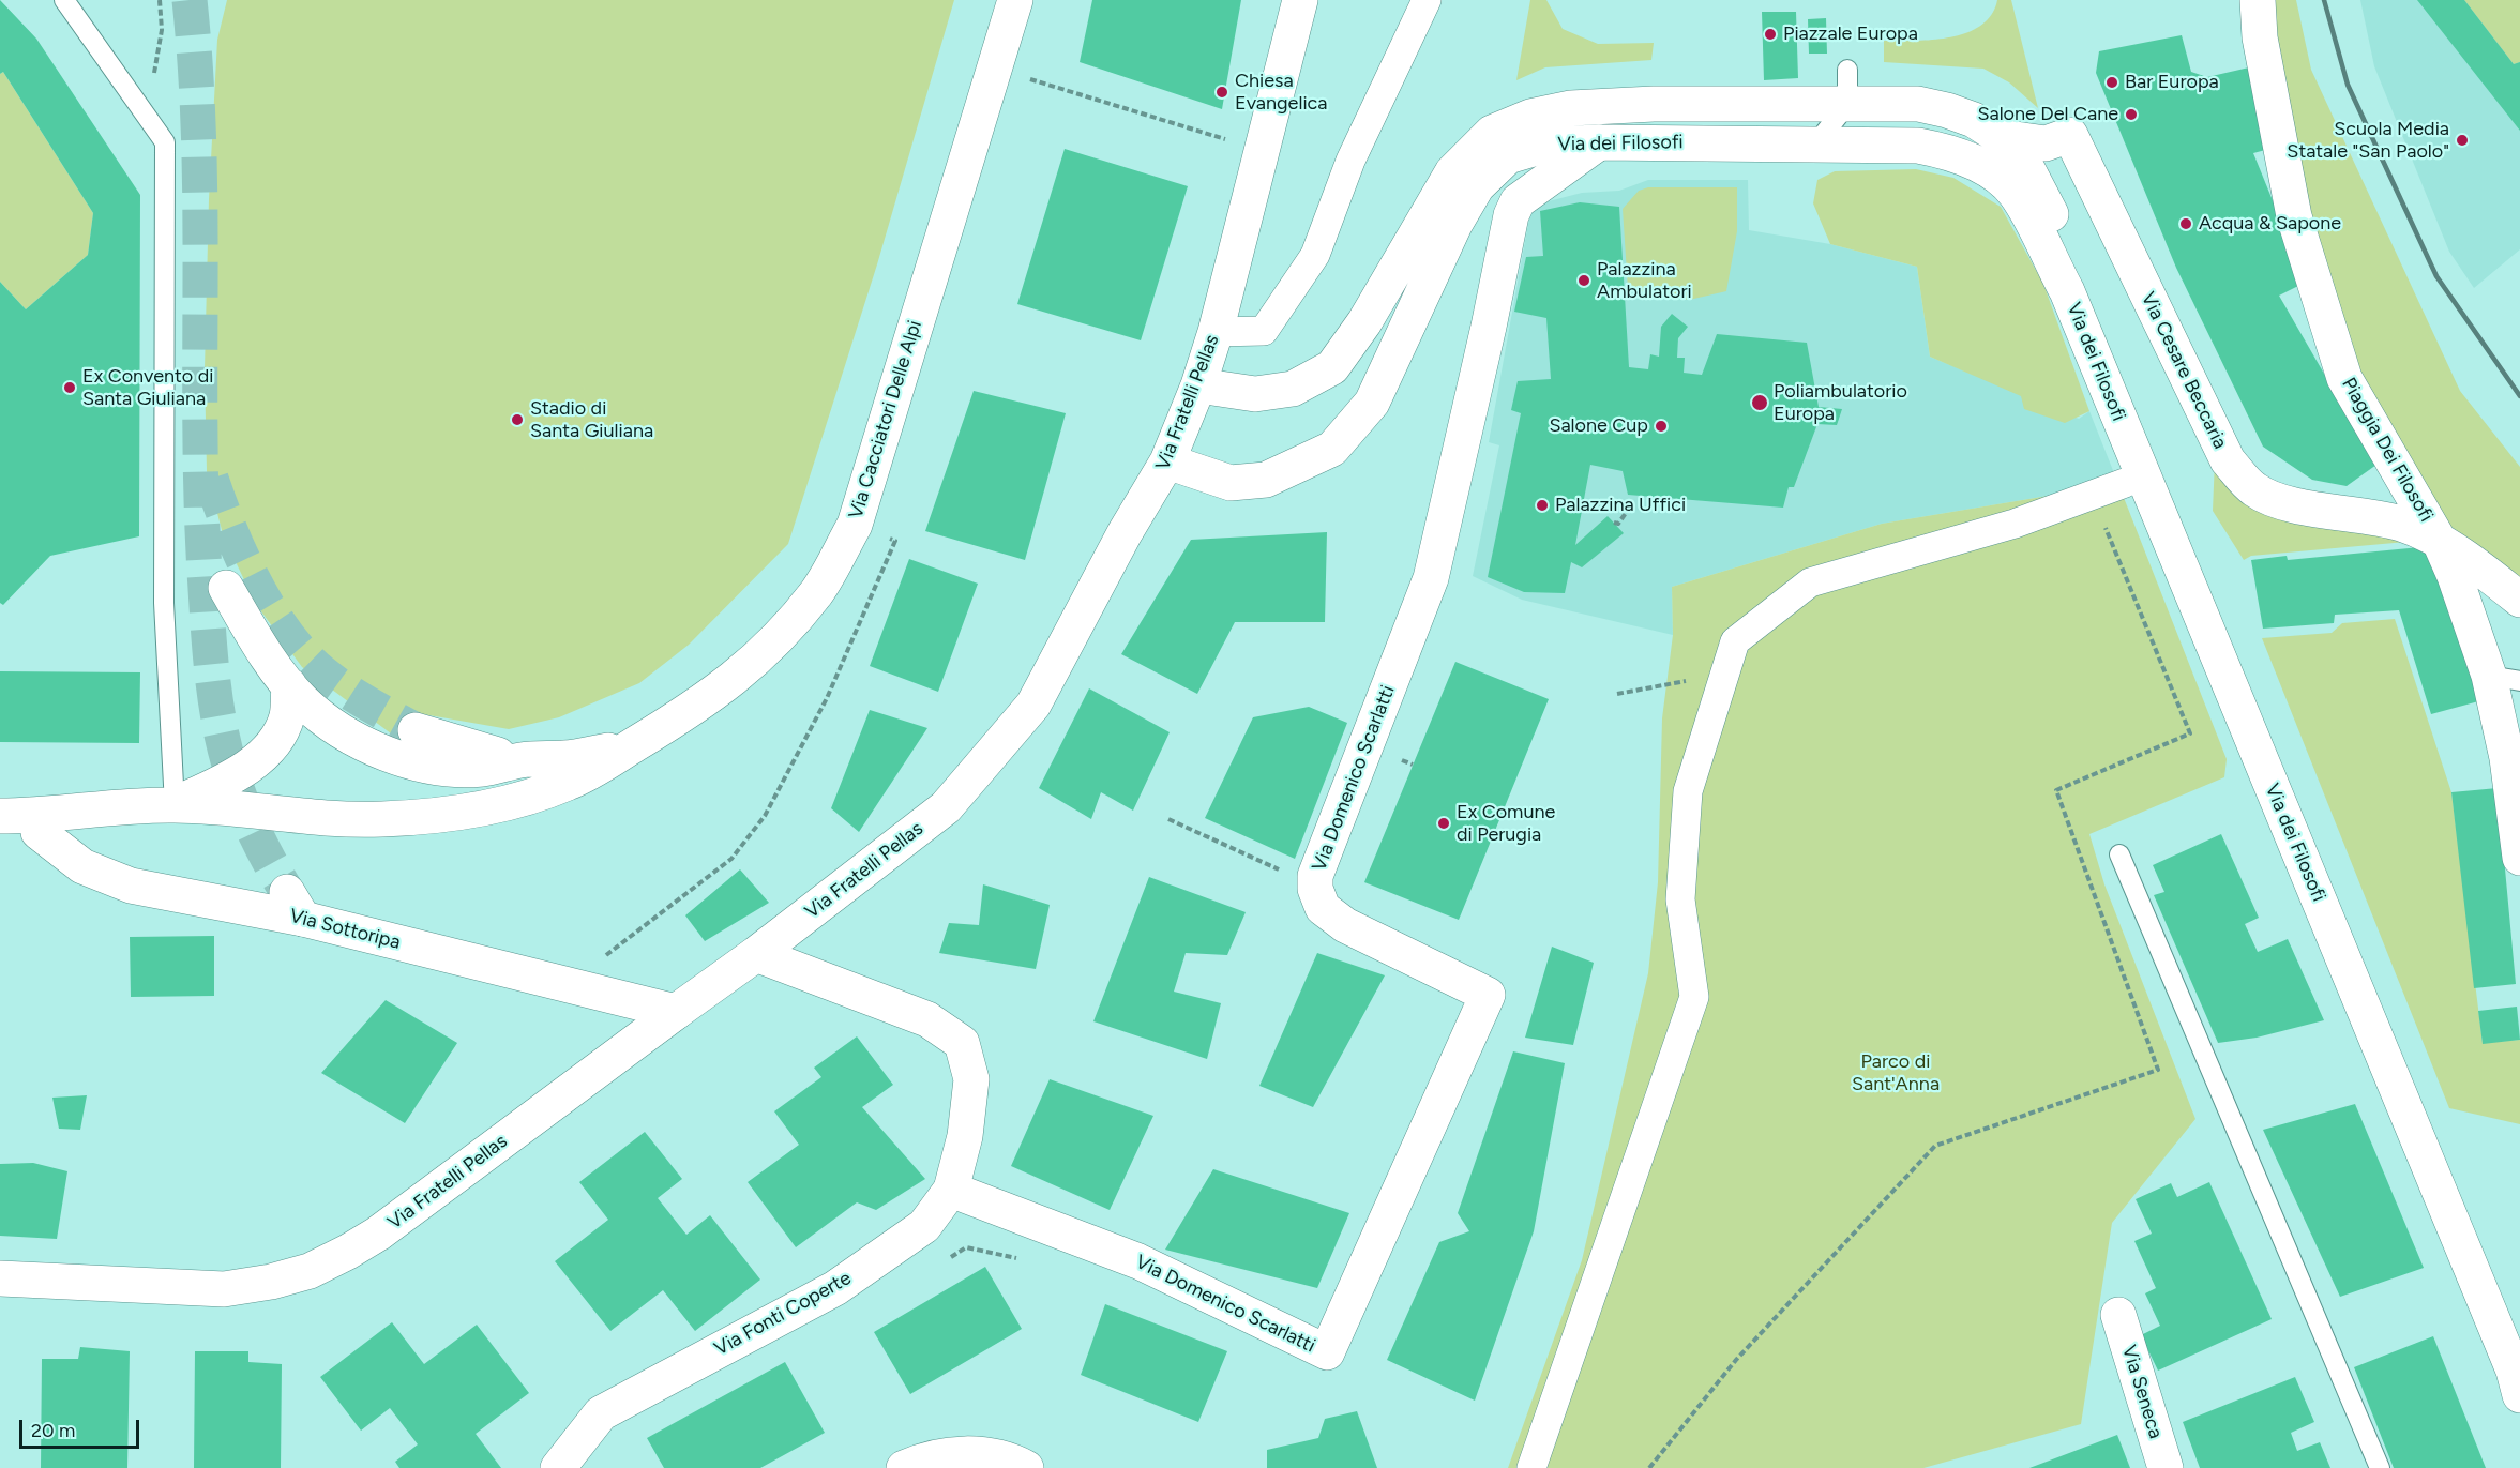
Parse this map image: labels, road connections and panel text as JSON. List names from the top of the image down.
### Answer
{
  "streets": {
    "street": [
      "Via dei Filosofi",
      "Via Cesare Beccaria",
      "Via Fratelli Pellas",
      "Via Cacciatori Delle Alpi",
      "Piaggia Dei Filosofi",
      "Via Domenico Scarlatti",
      "Via Sottoripa",
      "Via Fonti Coperte",
      "Via Seneca"
    ]
  },
  "crossings": [
    ["Via dei Filosofi", "Via Cesare Beccaria"],
    ["Via dei Filosofi", "Via Fratelli Pellas"],
    ["Via dei Filosofi", "Via Domenico Scarlatti"],
    ["Via Cesare Beccaria", "Piaggia Dei Filosofi"],
    ["Via Fratelli Pellas", "Via Sottoripa"],
    ["Via Fratelli Pellas", "Via Fonti Coperte"],
    ["Via Domenico Scarlatti", "Via Fonti Coperte"]
  ],
  "parks": ["Parco di Sant'Anna"],
  "places": [
    "Piazzale Europa",
    "Bar Europa",
    "Chiesa Evangelica",
    "Salone Del Cane",
    "Scuola Media Statale \"San Paolo\"",
    "Acqua & Sapone",
    "Palazzina Ambulatori",
    "Ex Convento di Santa Giuliana",
    "Poliambulatorio Europa",
    "Stadio di Santa Giuliana",
    "Salone Cup",
    "Palazzina Uffici",
    "Ex Comune di Perugia"
  ],
  "scale_bar": "20 m"
}
